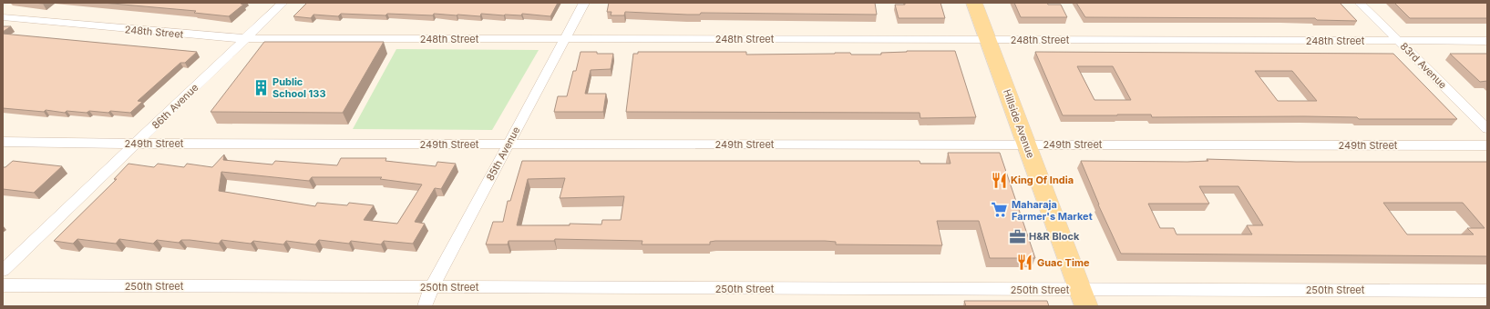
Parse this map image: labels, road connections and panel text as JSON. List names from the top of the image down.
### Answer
{
  "streets": {
    "main road": ["Hillside Avenue"],
    "street": [
      "248th Street",
      "83rd Avenue",
      "86th Avenue",
      "249th Street",
      "85th Avenue",
      "250th Street"
    ]
  },
  "crossings": [
    ["248th Street", "83rd Avenue"],
    ["248th Street", "86th Avenue"],
    ["248th Street", "Hillside Avenue"],
    ["248th Street", "85th Avenue"],
    ["86th Avenue", "249th Street"],
    ["Hillside Avenue", "249th Street"],
    ["Hillside Avenue", "250th Street"],
    ["249th Street", "85th Avenue"],
    ["85th Avenue", "250th Street"]
  ],
  "places": {
    "building": ["Public School 133"],
    "restaurant": ["King Of India", "Guac Time"],
    "supermarket": ["Maharaja Farmer's Market"],
    "office": ["H&R Block"]
  }
}
